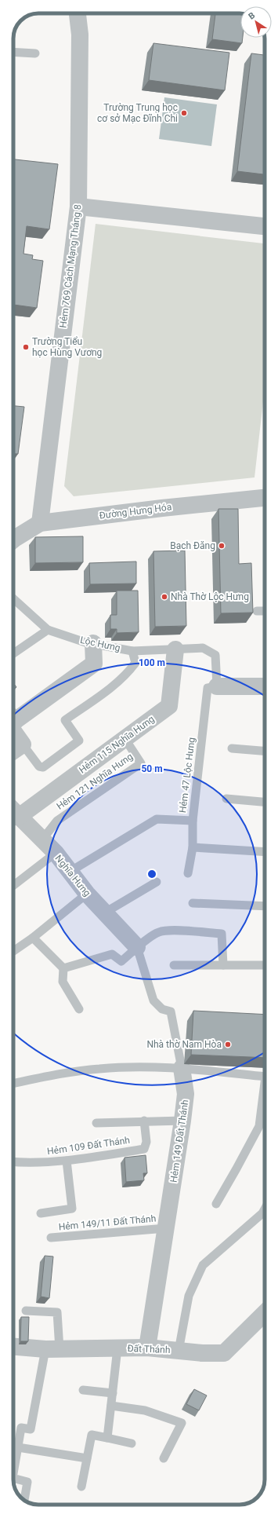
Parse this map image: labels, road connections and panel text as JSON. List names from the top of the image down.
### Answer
{
  "streets": {
    "street": [
      "Hẻm 769 Cách Mạng Tháng 8",
      "Đường Hưng Hóa",
      "Hẻm 115 Nghĩa Hưng",
      "Nghĩa Hưng",
      "Hẻm 149 Đất Thánh",
      "Đất Thánh"
    ],
    "lane": [
      "Lộc Hưng",
      "Hẻm 47 Lộc Hưng",
      "Hẻm 121 Nghĩa Hưng",
      "Hẻm 109 Đất Thánh",
      "Hẻm 149/11 Đất Thánh"
    ]
  },
  "crossings": [
    ["Hẻm 769 Cách Mạng Tháng 8", "Đường Hưng Hóa"],
    ["Lộc Hưng", "Hẻm 115 Nghĩa Hưng"],
    ["Lộc Hưng", "Hẻm 47 Lộc Hưng"],
    ["Hẻm 115 Nghĩa Hưng", "Hẻm 121 Nghĩa Hưng"],
    ["Hẻm 121 Nghĩa Hưng", "Nghĩa Hưng"],
    ["Nghĩa Hưng", "Hẻm 149 Đất Thánh"],
    ["Hẻm 149 Đất Thánh", "Hẻm 149/11 Đất Thánh"],
    ["Hẻm 149 Đất Thánh", "Đất Thánh"]
  ],
  "places": [
    "Trường Trung học cơ sở Mạc Đĩnh Chi",
    "Trường Tiểu học Hùng Vương",
    "Bạch Đăng",
    "Nhà Thờ Lộc Hưng",
    "Nhà thờ Nam Hòa"
  ],
  "north": "top left",
  "rings": ["100 m", "50 m"]
}
